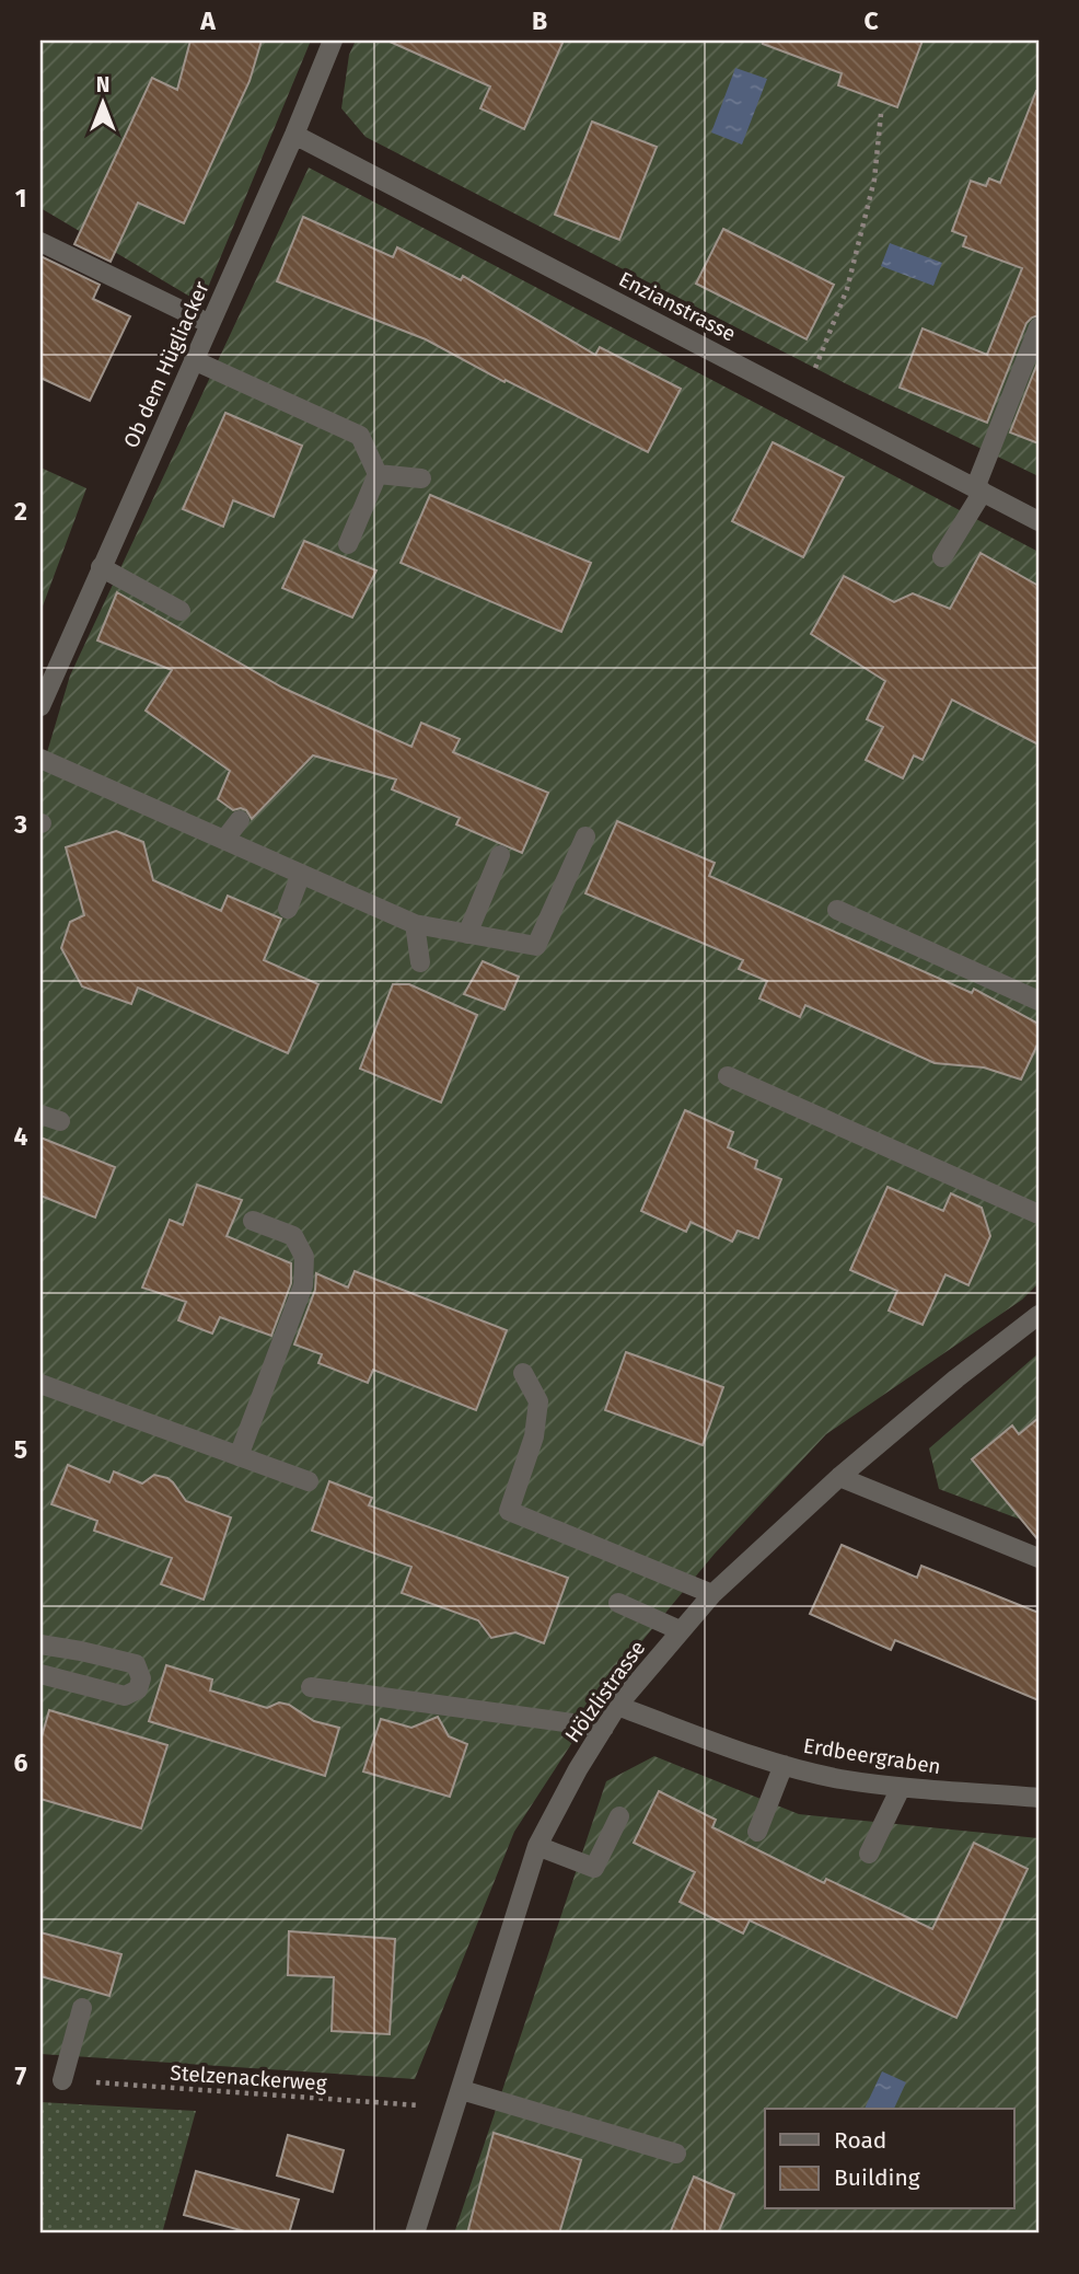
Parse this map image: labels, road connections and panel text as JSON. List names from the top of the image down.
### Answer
{
  "streets": {
    "street": [
      "Enzianstrasse",
      "Ob dem Hügliacker",
      "Hölzlistrasse",
      "Erdbeergraben"
    ],
    "path": ["Stelzenackerweg"]
  },
  "crossings": [
    ["Enzianstrasse", "Ob dem Hügliacker"],
    ["Hölzlistrasse", "Erdbeergraben"],
    ["Hölzlistrasse", "Stelzenackerweg"]
  ],
  "legend": ["Road", "Building"],
  "north": "top",
  "grid": {
    "columns": ["A", "B", "C"],
    "rows": [
      "1",
      "2",
      "3",
      "4",
      "5",
      "6",
      "7"
    ]
  }
}
